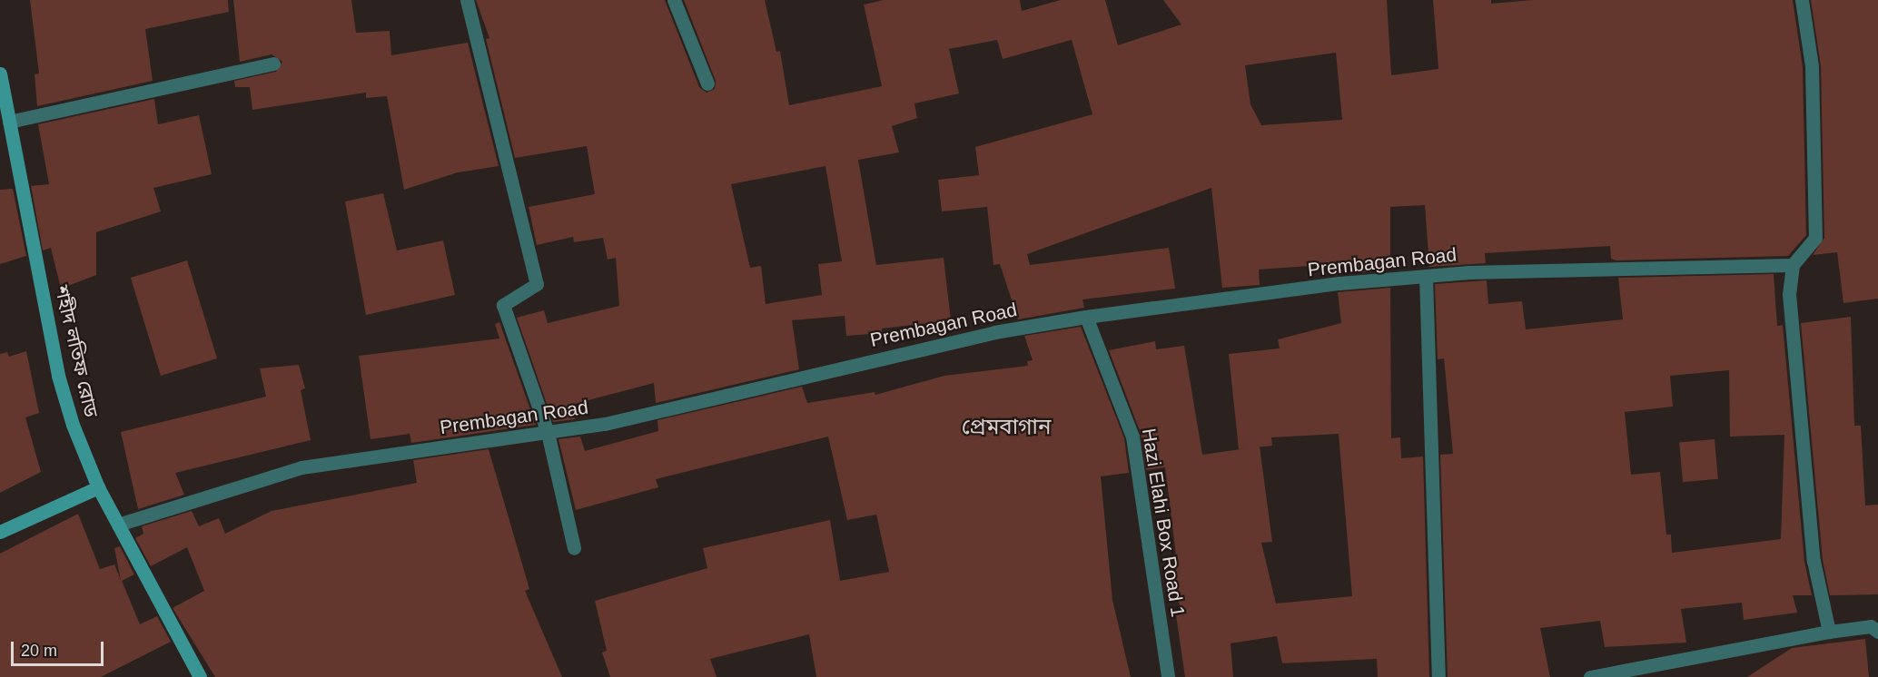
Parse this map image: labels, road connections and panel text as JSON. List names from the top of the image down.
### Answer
{
  "streets": {
    "street": ["Prembagan Road", "শহীদ লতিফ রোড", "Hazi Elahi Box Road 1"]
  },
  "crossings": [
    ["Prembagan Road", "শহীদ লতিফ রোড"],
    ["Prembagan Road", "Hazi Elahi Box Road 1"]
  ],
  "districts": ["প্রেমবাগান"],
  "scale_bar": "20 m"
}
